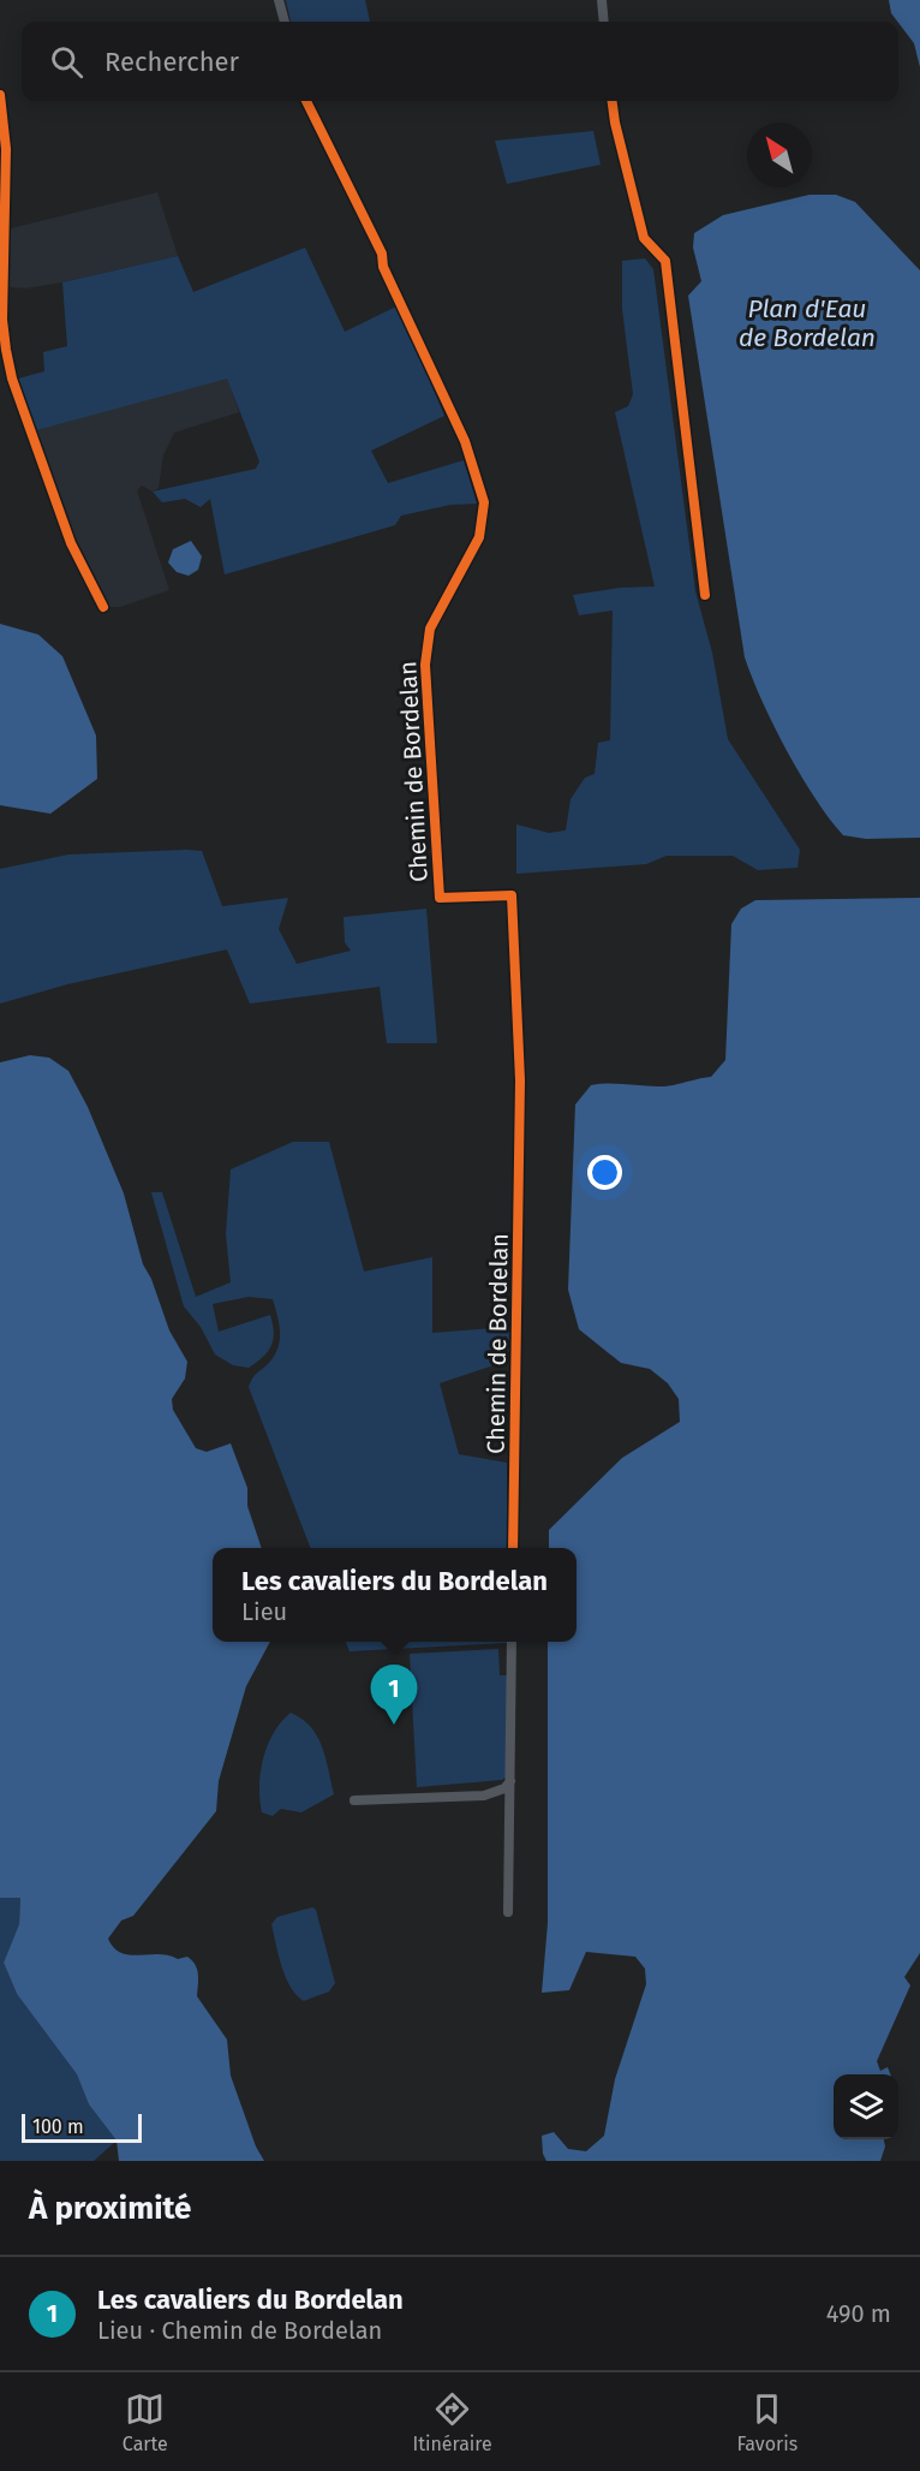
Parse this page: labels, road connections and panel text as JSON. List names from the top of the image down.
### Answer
{
  "streets": {
    "street": ["Chemin de Bordelan"]
  },
  "water": ["Plan d'Eau de Bordelan"],
  "scale_bar": "100 m",
  "north": "top left",
  "page": {
    "search": "Rechercher",
    "popup": ["Les cavaliers du Bordelan", "Lieu"],
    "pins": "1",
    "scale": "100 m",
    "heading": "À proximité",
    "list": [
      {
        "mark": "1",
        "name": "Les cavaliers du Bordelan",
        "note": "Lieu · Chemin de Bordelan",
        "value": "490 m"
      }
    ],
    "nav": ["Carte", "Itinéraire", "Favoris"]
  }
}
